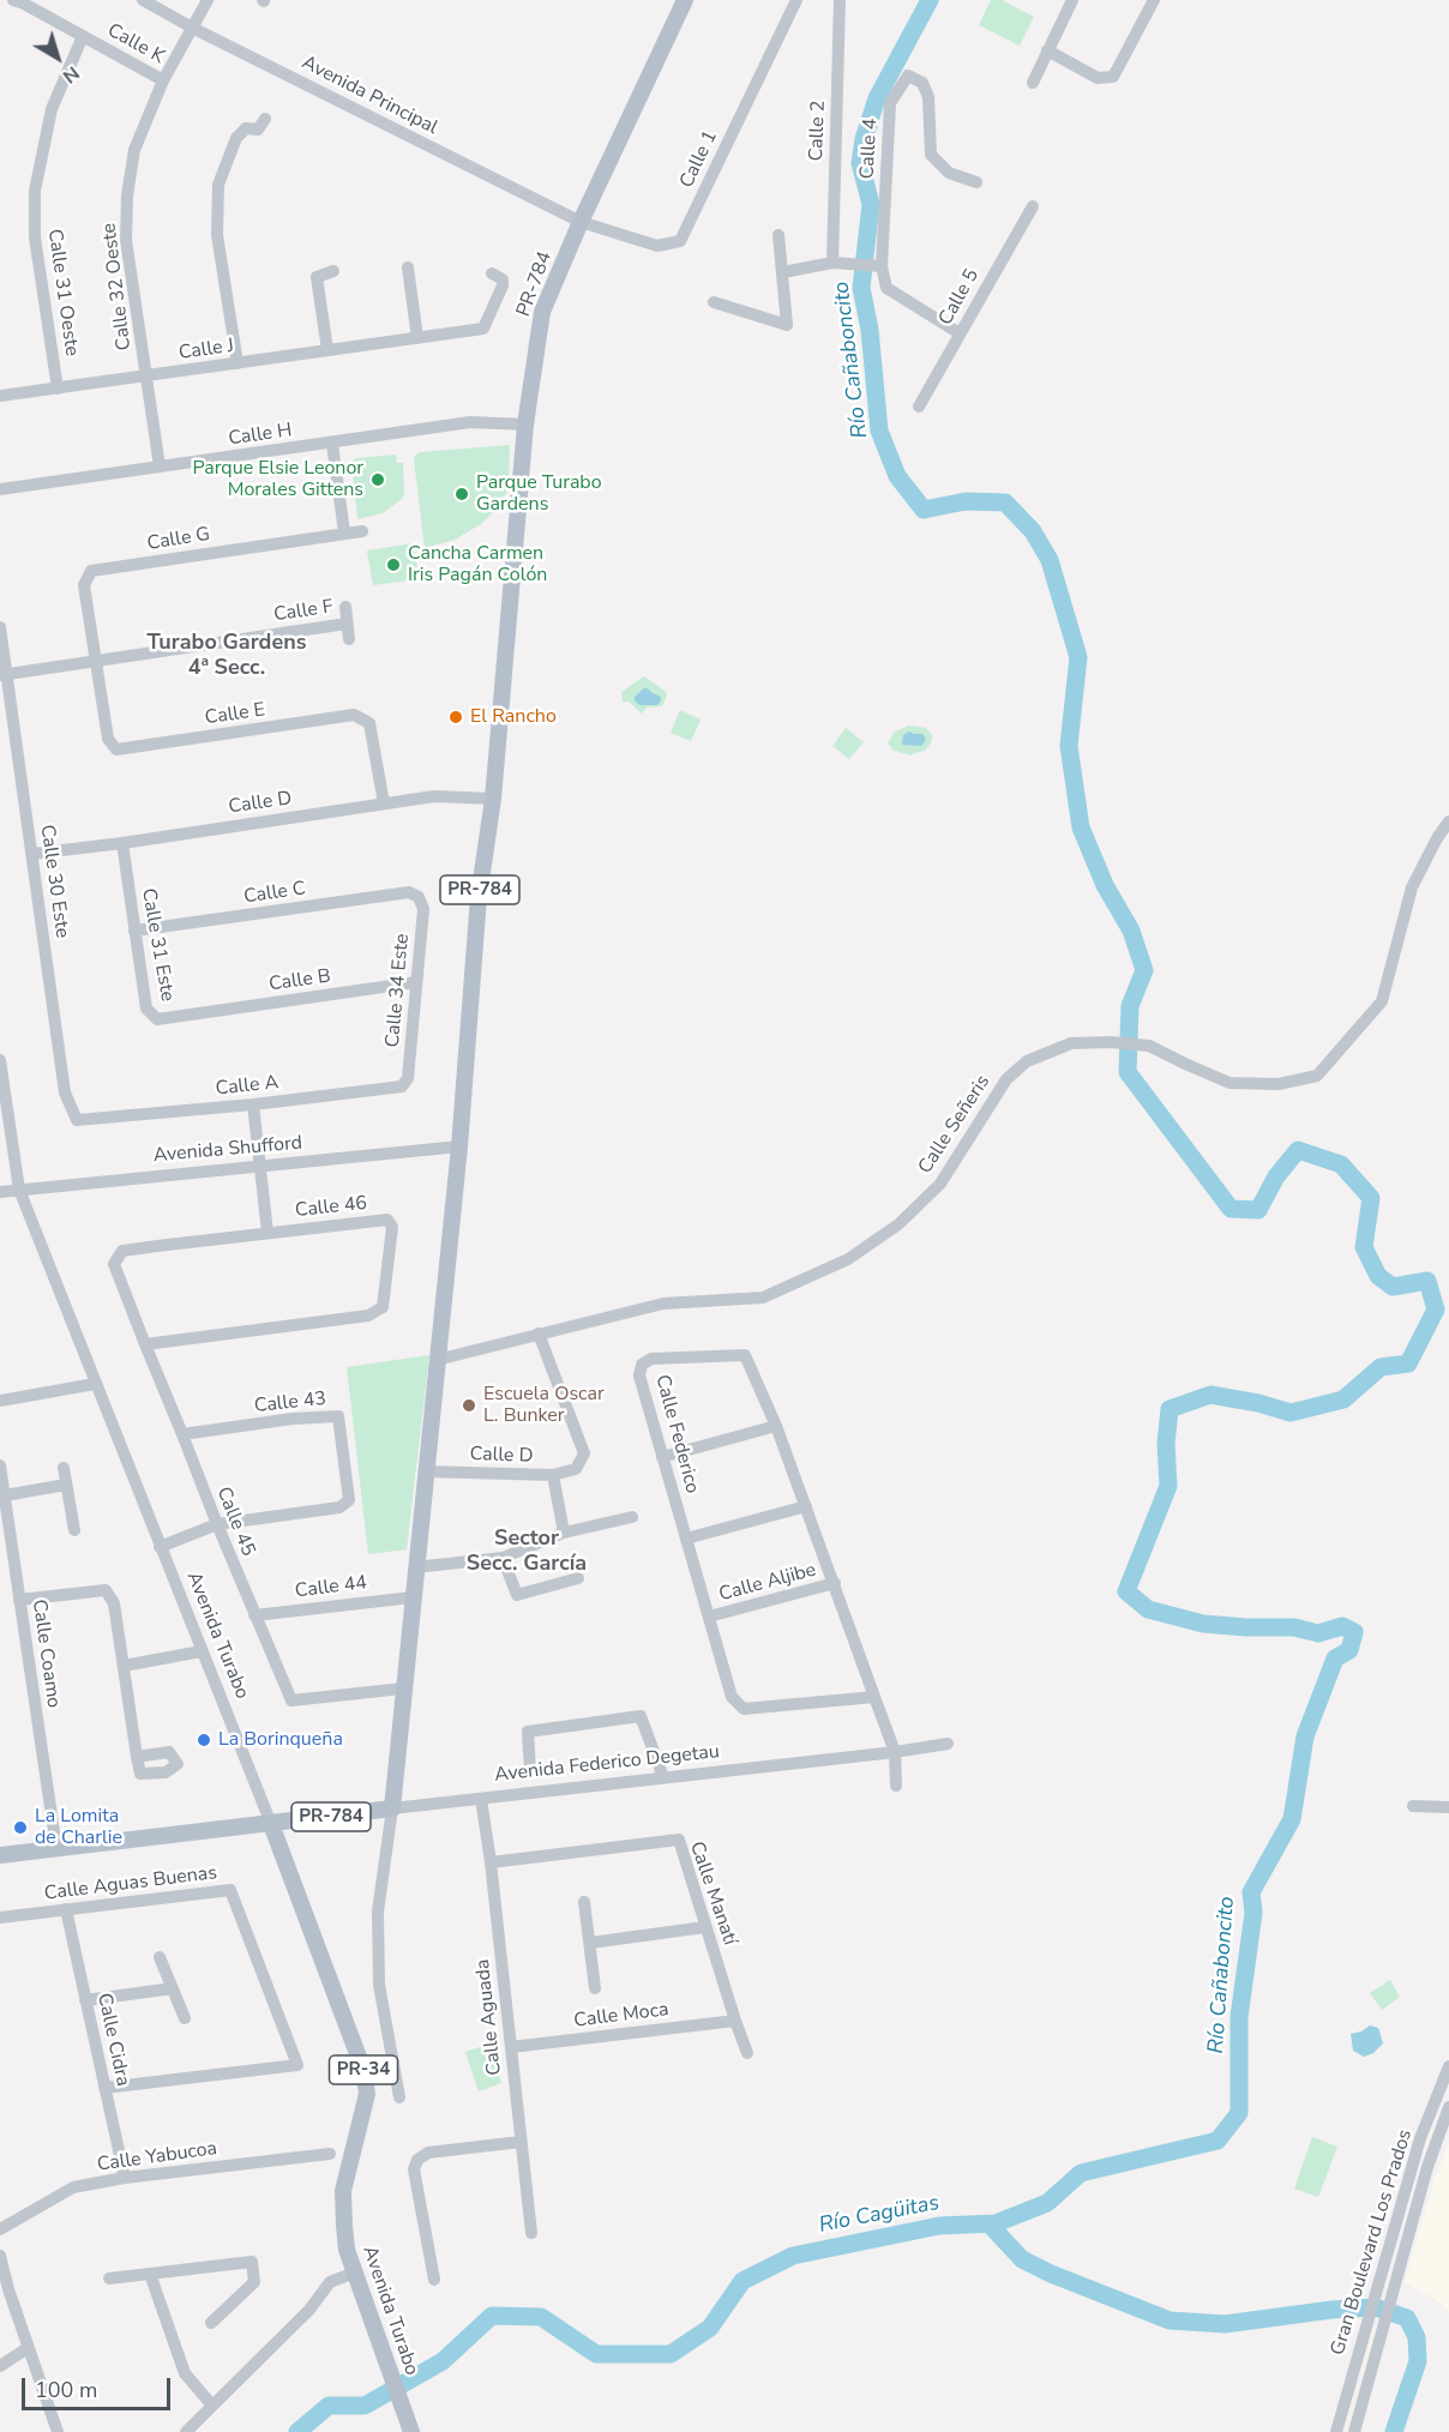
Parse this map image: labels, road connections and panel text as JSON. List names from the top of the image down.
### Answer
{
  "streets": {
    "main road": [
      "PR-784",
      "Avenida Turabo",
      "Avenida Federico Degetau",
      "PR-34"
    ],
    "street": [
      "Calle K",
      "Avenida Principal",
      "Calle 2",
      "Calle 4",
      "Calle 1",
      "Calle 32 Oeste",
      "Calle 31 Oeste",
      "Calle 5",
      "Calle J",
      "Calle H",
      "Calle G",
      "Calle F",
      "Calle E",
      "Calle D",
      "Calle 30 Este",
      "Calle C",
      "Calle 31 Este",
      "Calle B",
      "Calle 34 Este",
      "Calle A",
      "Calle Señeris",
      "Avenida Shufford",
      "Calle 46",
      "Calle 43",
      "Calle Federico",
      "Calle 45",
      "Calle Aljibe",
      "Calle 44",
      "Calle Coamo",
      "Calle Aguas Buenas",
      "Calle Manatí",
      "Calle Moca",
      "Calle Aguada",
      "Calle Cidra",
      "Calle Yabucoa",
      "Gran Boulevard Los Prados"
    ]
  },
  "crossings": [
    ["Calle K", "Calle 32 Oeste"],
    ["Calle K", "Calle 31 Oeste"],
    ["Avenida Principal", "Calle 1"],
    ["Avenida Principal", "PR-784"],
    ["Avenida Principal", "Calle 32 Oeste"],
    ["Calle 1", "PR-784"],
    ["PR-784", "Calle H"],
    ["PR-784", "Calle D"],
    ["PR-784", "Calle Señeris"],
    ["PR-784", "Avenida Shufford"],
    ["PR-784", "Calle 45"],
    ["PR-784", "Calle 44"],
    ["PR-784", "Avenida Federico Degetau"],
    ["Calle 32 Oeste", "Calle J"],
    ["Calle 32 Oeste", "Calle H"],
    ["Calle 31 Oeste", "Calle J"],
    ["Calle G", "Calle F"],
    ["Calle G", "Calle E"],
    ["Calle F", "Calle E"],
    ["Calle F", "Calle 30 Este"],
    ["Calle E", "Calle D"],
    ["Calle D", "Calle 30 Este"],
    ["Calle D", "Calle 31 Este"],
    ["Calle D", "Calle Señeris"],
    ["Calle 30 Este", "Calle A"],
    ["Calle C", "Calle 31 Este"],
    ["Calle C", "Calle 34 Este"],
    ["Calle 31 Este", "Calle B"],
    ["Calle B", "Calle 34 Este"],
    ["Calle 34 Este", "Calle A"],
    ["Avenida Shufford", "Avenida Turabo"],
    ["Calle 46", "Calle 45"],
    ["Calle 43", "Calle 45"],
    ["Calle 43", "Avenida Turabo"],
    ["Calle Federico", "Calle Aljibe"],
    ["Calle Federico", "Avenida Federico Degetau"],
    ["Calle 45", "Calle 44"],
    ["Avenida Turabo", "Avenida Federico Degetau"],
    ["Calle Coamo", "Avenida Federico Degetau"],
    ["Avenida Federico Degetau", "Calle Aguada"],
    ["Calle Aguas Buenas", "Calle Cidra"],
    ["Calle Manatí", "Calle Moca"],
    ["Calle Manatí", "Calle Aguada"],
    ["Calle Moca", "Calle Aguada"],
    ["Calle Cidra", "Calle Yabucoa"]
  ],
  "districts": ["Turabo Gardens 4ª Secc.", "Sector Secc. García"],
  "water": ["Río Cañaboncito", "Río Cagüitas"],
  "places": [
    "Parque Elsie Leonor Morales Gittens",
    "Parque Turabo Gardens",
    "Cancha Carmen Iris Pagán Colón",
    "El Rancho",
    "Escuela Oscar L. Bunker",
    "La Borinqueña",
    "La Lomita de Charlie"
  ],
  "scale_bar": "100 m",
  "north": "bottom right"
}
